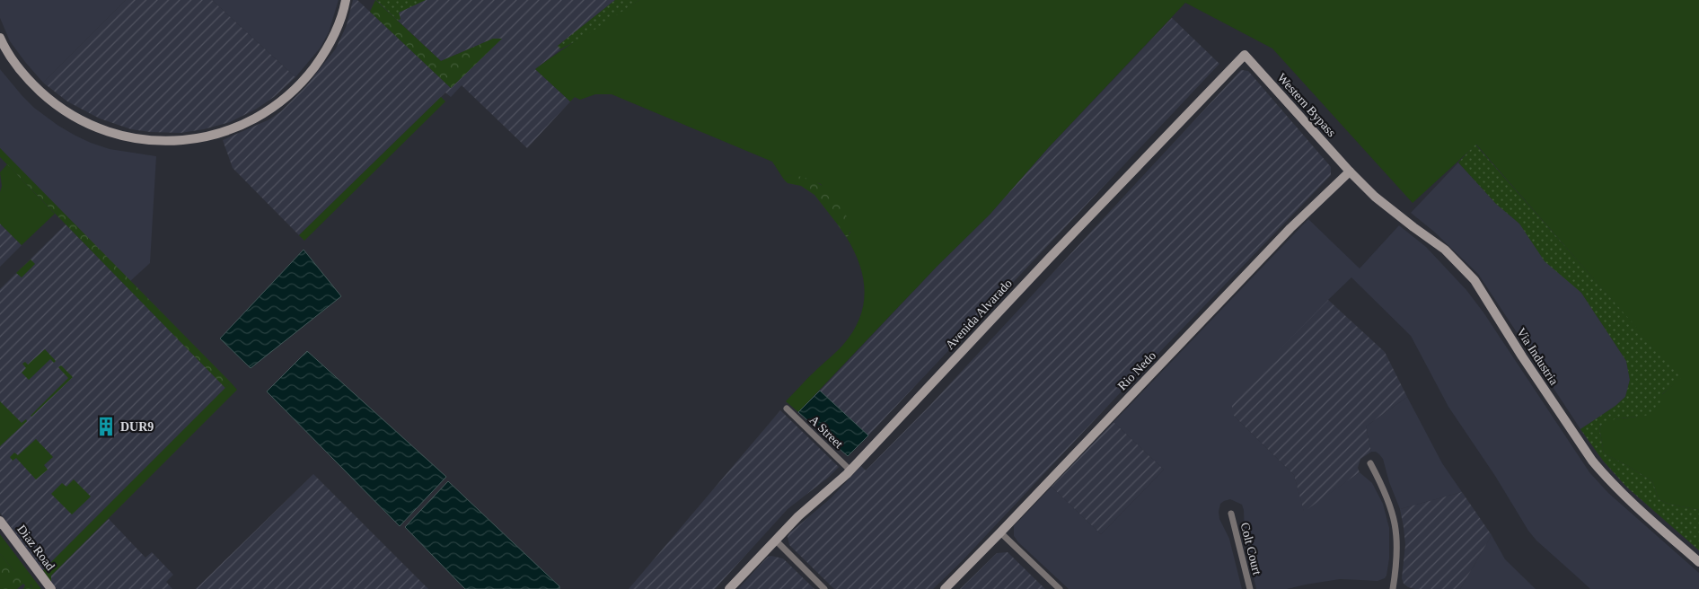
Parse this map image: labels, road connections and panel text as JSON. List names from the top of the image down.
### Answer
{
  "streets": {
    "street": [
      "Western Bypass",
      "Avenida Alvarado",
      "Via Industria",
      "Rio Nedo",
      "A Street",
      "Diaz Road",
      "Colt Court"
    ]
  },
  "crossings": [
    ["Western Bypass", "Avenida Alvarado"],
    ["Western Bypass", "Via Industria"],
    ["Western Bypass", "Rio Nedo"],
    ["Avenida Alvarado", "A Street"],
    ["Via Industria", "Rio Nedo"]
  ],
  "places": {
    "building": ["DUR9"]
  }
}
